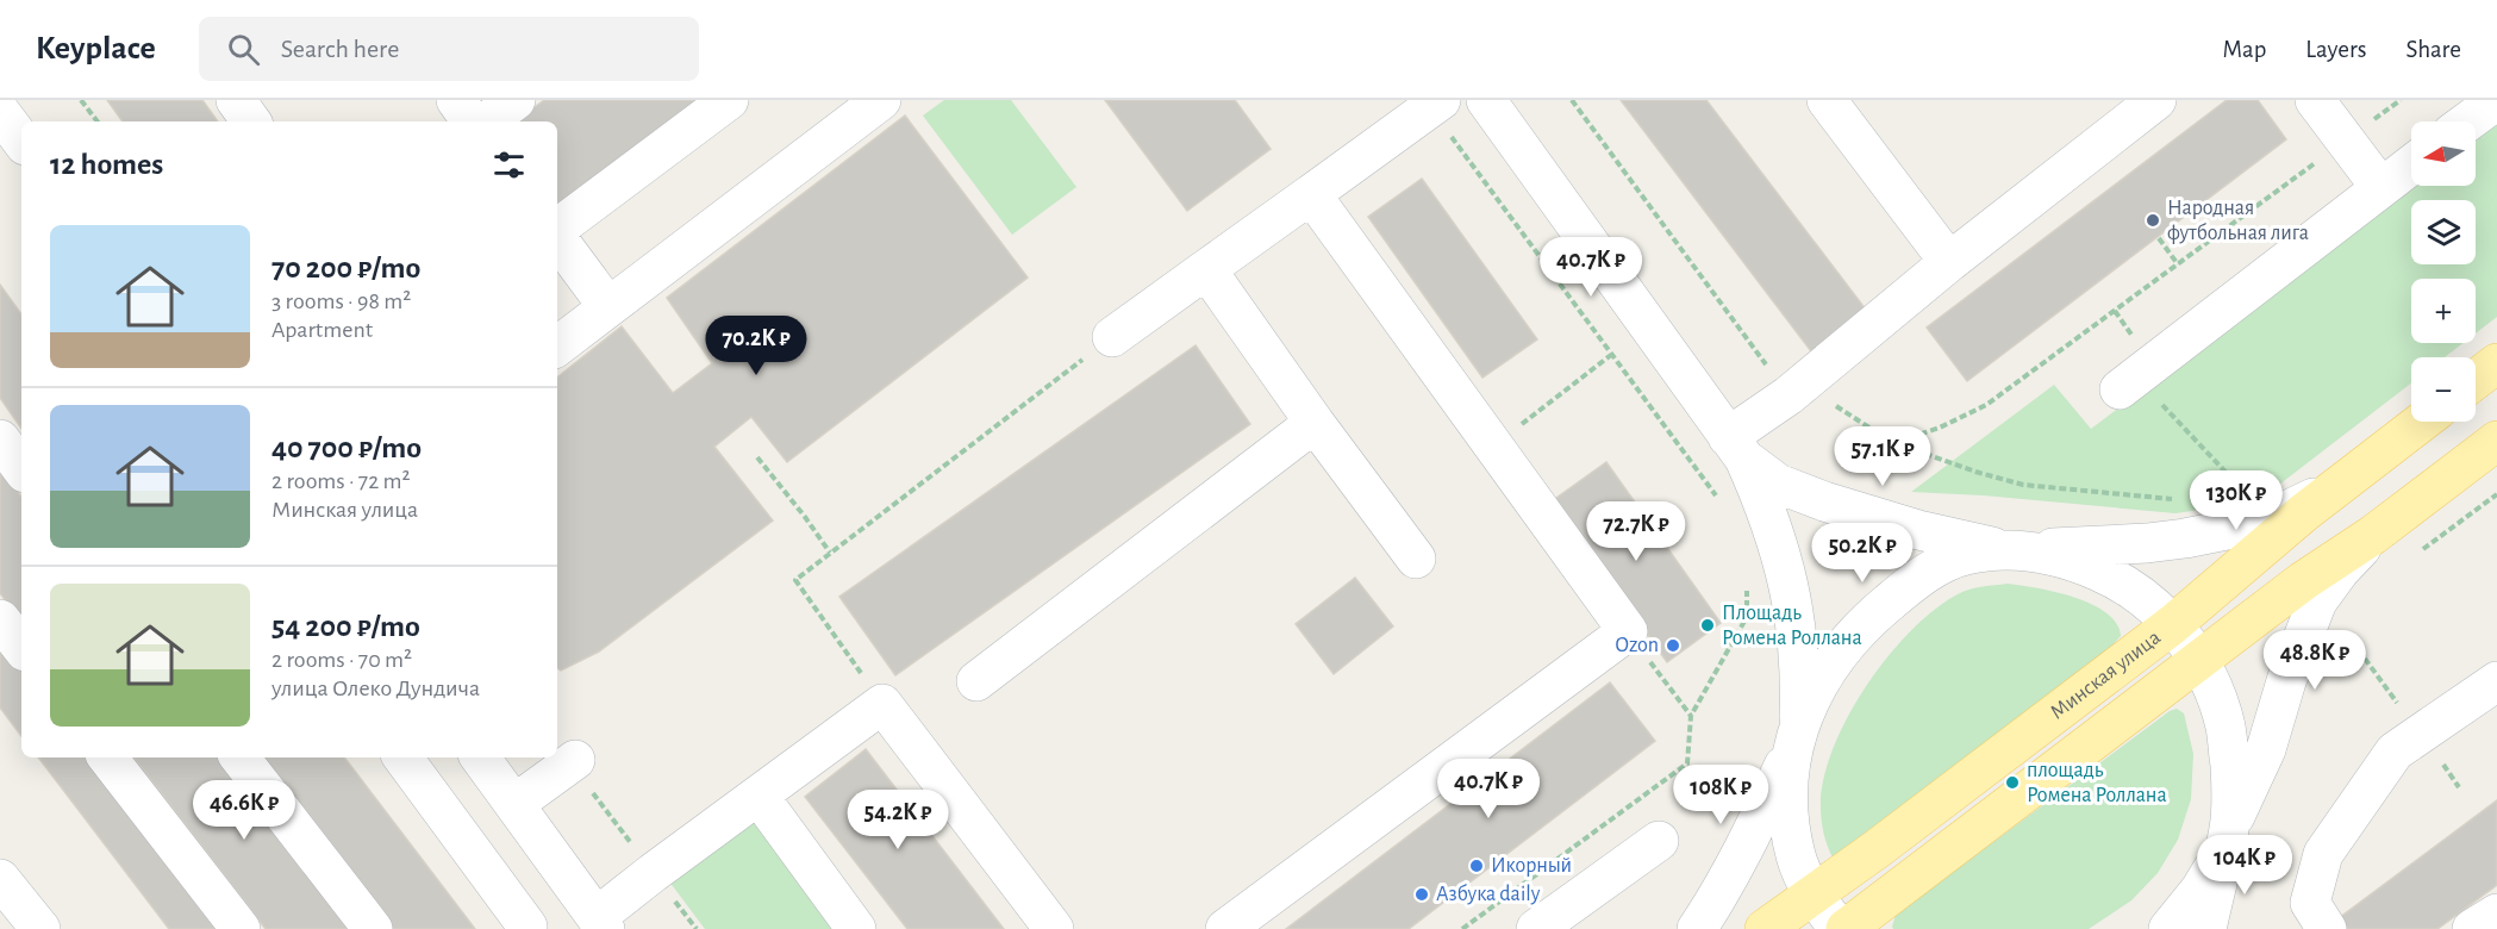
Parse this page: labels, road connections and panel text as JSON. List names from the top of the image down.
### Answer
{
  "streets": {
    "main road": ["Минская улица"]
  },
  "places": [
    "Народная футбольная лига",
    "Площадь Ромена Роллана",
    "Ozon",
    "площадь Ромена Роллана",
    "Икорный",
    "Азбука daily"
  ],
  "north": "left",
  "page": {
    "header": "Keyplace",
    "search": "Search here",
    "nav": ["Map", "Layers", "Share"],
    "map_buttons": ["+", "−"],
    "heading": "12 homes",
    "list": [
      {
        "name": "70 200 ₽/mo",
        "note": "3 rooms · 98 m² · Apartment"
      },
      {
        "name": "40 700 ₽/mo",
        "note": "2 rooms · 72 m² · Минская улица"
      },
      {
        "name": "54 200 ₽/mo",
        "note": "2 rooms · 70 m² · улица Олеко Дундича"
      }
    ],
    "price": [
      "40.7K ₽",
      "70.2K ₽",
      "57.1K ₽",
      "130K ₽",
      "72.7K ₽",
      "50.2K ₽",
      "48.8K ₽",
      "40.7K ₽",
      "108K ₽",
      "46.6K ₽",
      "54.2K ₽",
      "104K ₽"
    ]
  }
}
